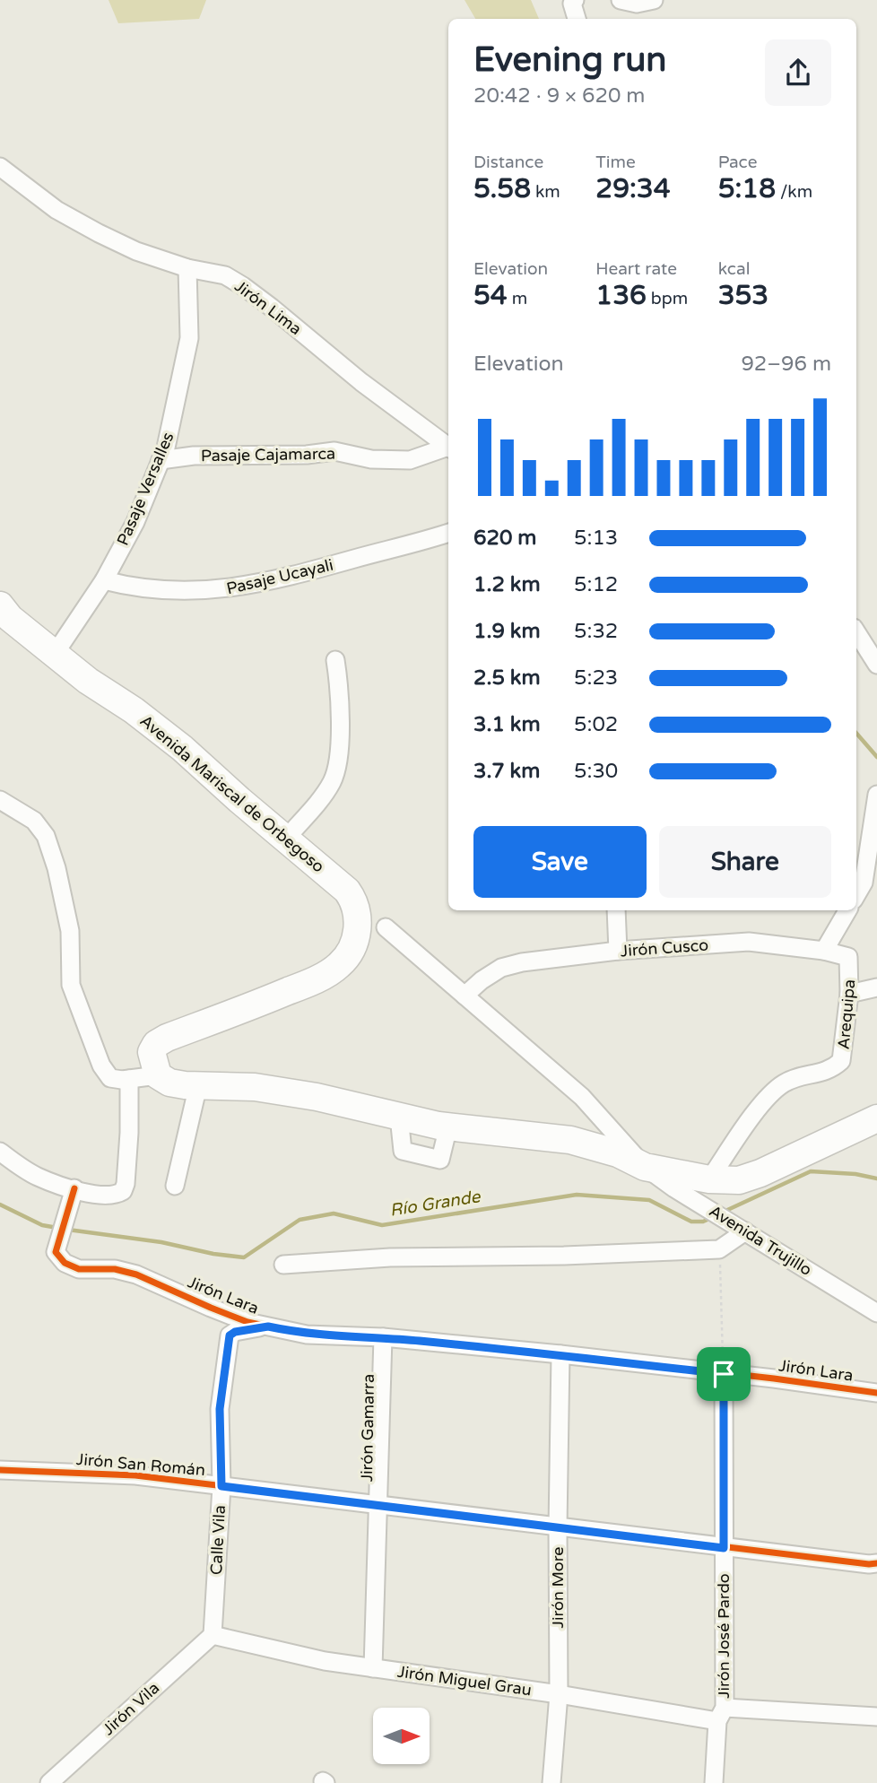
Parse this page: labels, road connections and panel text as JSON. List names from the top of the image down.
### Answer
{
  "streets": {
    "highway": ["Avenida Mariscal de Orbegoso"],
    "street": [
      "Jirón Lima",
      "Pasaje Cajamarca",
      "Pasaje Versalles",
      "Pasaje Ucayali",
      "Jirón Cusco",
      "Arequipa",
      "Avenida Trujillo",
      "Jirón Lara",
      "Jirón Gamarra",
      "Jirón San Román",
      "Calle Vila",
      "Jirón More",
      "Jirón José Pardo",
      "Jirón Miguel Grau",
      "Jirón Vila"
    ]
  },
  "crossings": [
    ["Jirón Lima", "Pasaje Versalles"],
    ["Pasaje Cajamarca", "Pasaje Versalles"],
    ["Pasaje Versalles", "Pasaje Ucayali"],
    ["Pasaje Versalles", "Avenida Mariscal de Orbegoso"],
    ["Jirón Cusco", "Arequipa"],
    ["Jirón Cusco", "Avenida Trujillo"],
    ["Jirón Lara", "Jirón Gamarra"],
    ["Jirón Lara", "Calle Vila"],
    ["Jirón Lara", "Jirón More"],
    ["Jirón Lara", "Jirón José Pardo"],
    ["Jirón Gamarra", "Jirón San Román"],
    ["Jirón Gamarra", "Jirón Miguel Grau"],
    ["Jirón San Román", "Calle Vila"],
    ["Jirón San Román", "Jirón More"],
    ["Jirón San Román", "Jirón José Pardo"],
    ["Calle Vila", "Jirón Miguel Grau"],
    ["Calle Vila", "Jirón Vila"],
    ["Jirón More", "Jirón Miguel Grau"],
    ["Jirón José Pardo", "Jirón Miguel Grau"],
    ["Jirón Miguel Grau", "Jirón Vila"]
  ],
  "water": ["Río Grande"],
  "north": "right",
  "page": {
    "heading": ["Evening run", "20:42 · 9 × 620 m"],
    "stats": [
      ["Distance", "5.58 km"],
      ["Time", "29:34"],
      ["Pace", "5:18 /km"],
      ["Elevation", "54 m"],
      ["Heart rate", "136 bpm"],
      ["kcal", "353"]
    ],
    "chart": ["Elevation", "92–96 m"],
    "list": [
      {
        "name": "620 m",
        "note": "5:13"
      },
      {
        "name": "1.2 km",
        "note": "5:12"
      },
      {
        "name": "1.9 km",
        "note": "5:32"
      },
      {
        "name": "2.5 km",
        "note": "5:23"
      },
      {
        "name": "3.1 km",
        "note": "5:02"
      },
      {
        "name": "3.7 km",
        "note": "5:30"
      }
    ],
    "buttons": ["Save", "Share"]
  }
}
